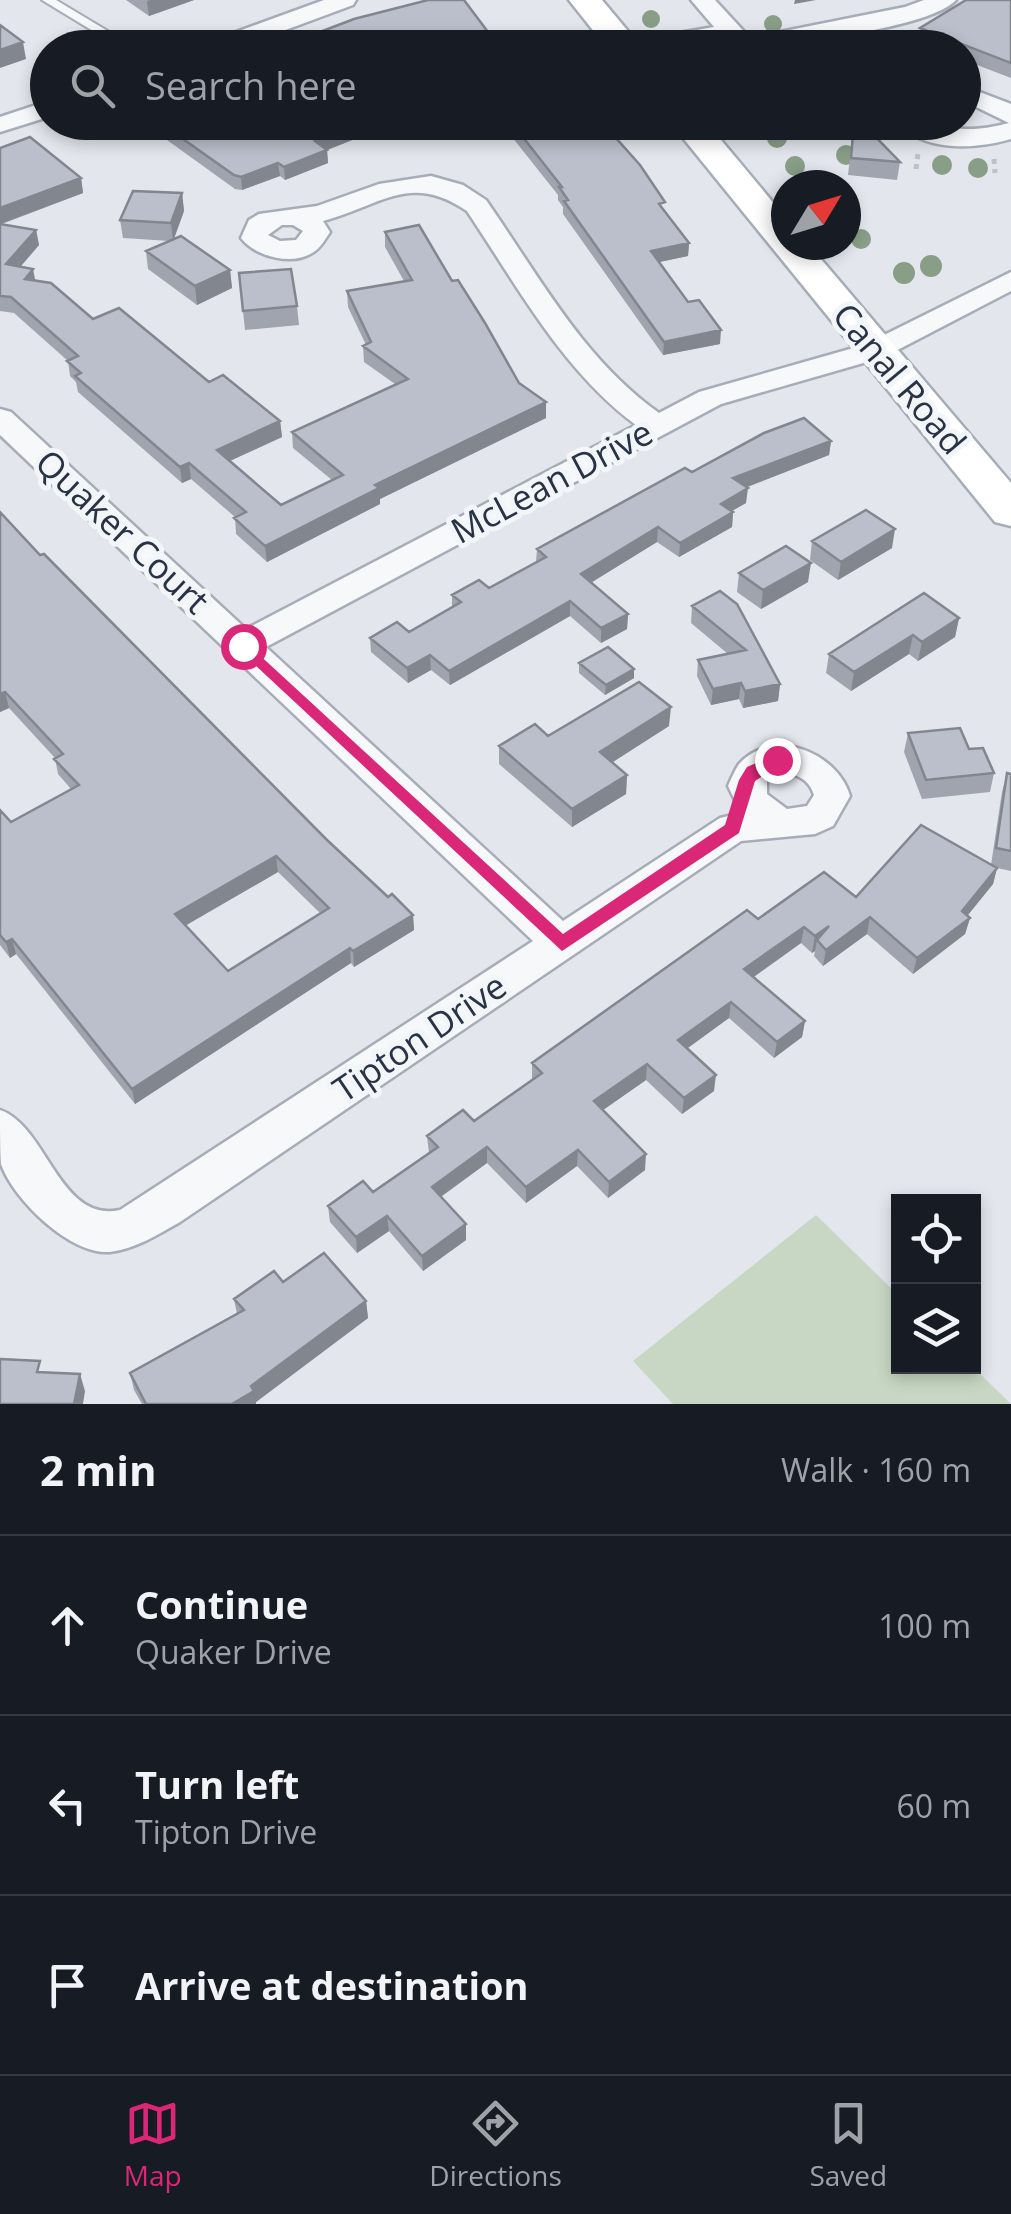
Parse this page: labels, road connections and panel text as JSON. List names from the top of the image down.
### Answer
{
  "streets": {
    "street": [
      "Canal Road",
      "McLean Drive",
      "Quaker Court",
      "Tipton Drive"
    ]
  },
  "crossings": [
    ["Canal Road", "McLean Drive"],
    ["McLean Drive", "Quaker Court"],
    ["Quaker Court", "Tipton Drive"]
  ],
  "north": "top right",
  "page": {
    "search": "Search here",
    "heading": ["2 min", "Walk · 160 m"],
    "list": [
      ["Continue", "Quaker Drive", "100 m"],
      ["Turn left", "Tipton Drive", "60 m"],
      "Arrive at destination"
    ],
    "nav": ["Map", "Directions", "Saved"]
  }
}
